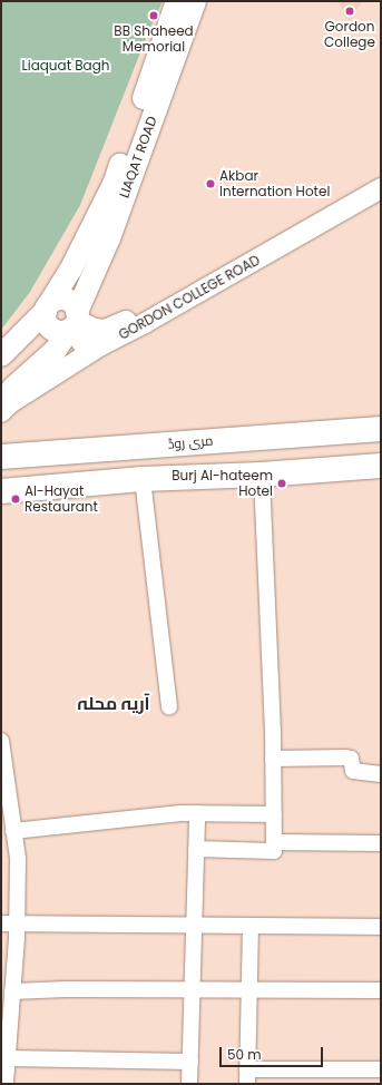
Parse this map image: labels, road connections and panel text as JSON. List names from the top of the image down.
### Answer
{
  "streets": {
    "main road": ["LIAQAT ROAD", "مری روڈ"],
    "street": ["GORDON COLLEGE ROAD"]
  },
  "crossings": [
    ["LIAQAT ROAD", "GORDON COLLEGE ROAD"]
  ],
  "districts": ["آریہ محلہ"],
  "parks": ["Liaquat Bagh"],
  "places": [
    "Gordon College",
    "BB Shaheed Memorial",
    "Akbar Internation Hotel",
    "Burj Al-hateem Hotel",
    "Al-Hayat Restaurant"
  ],
  "scale_bar": "50 m"
}
